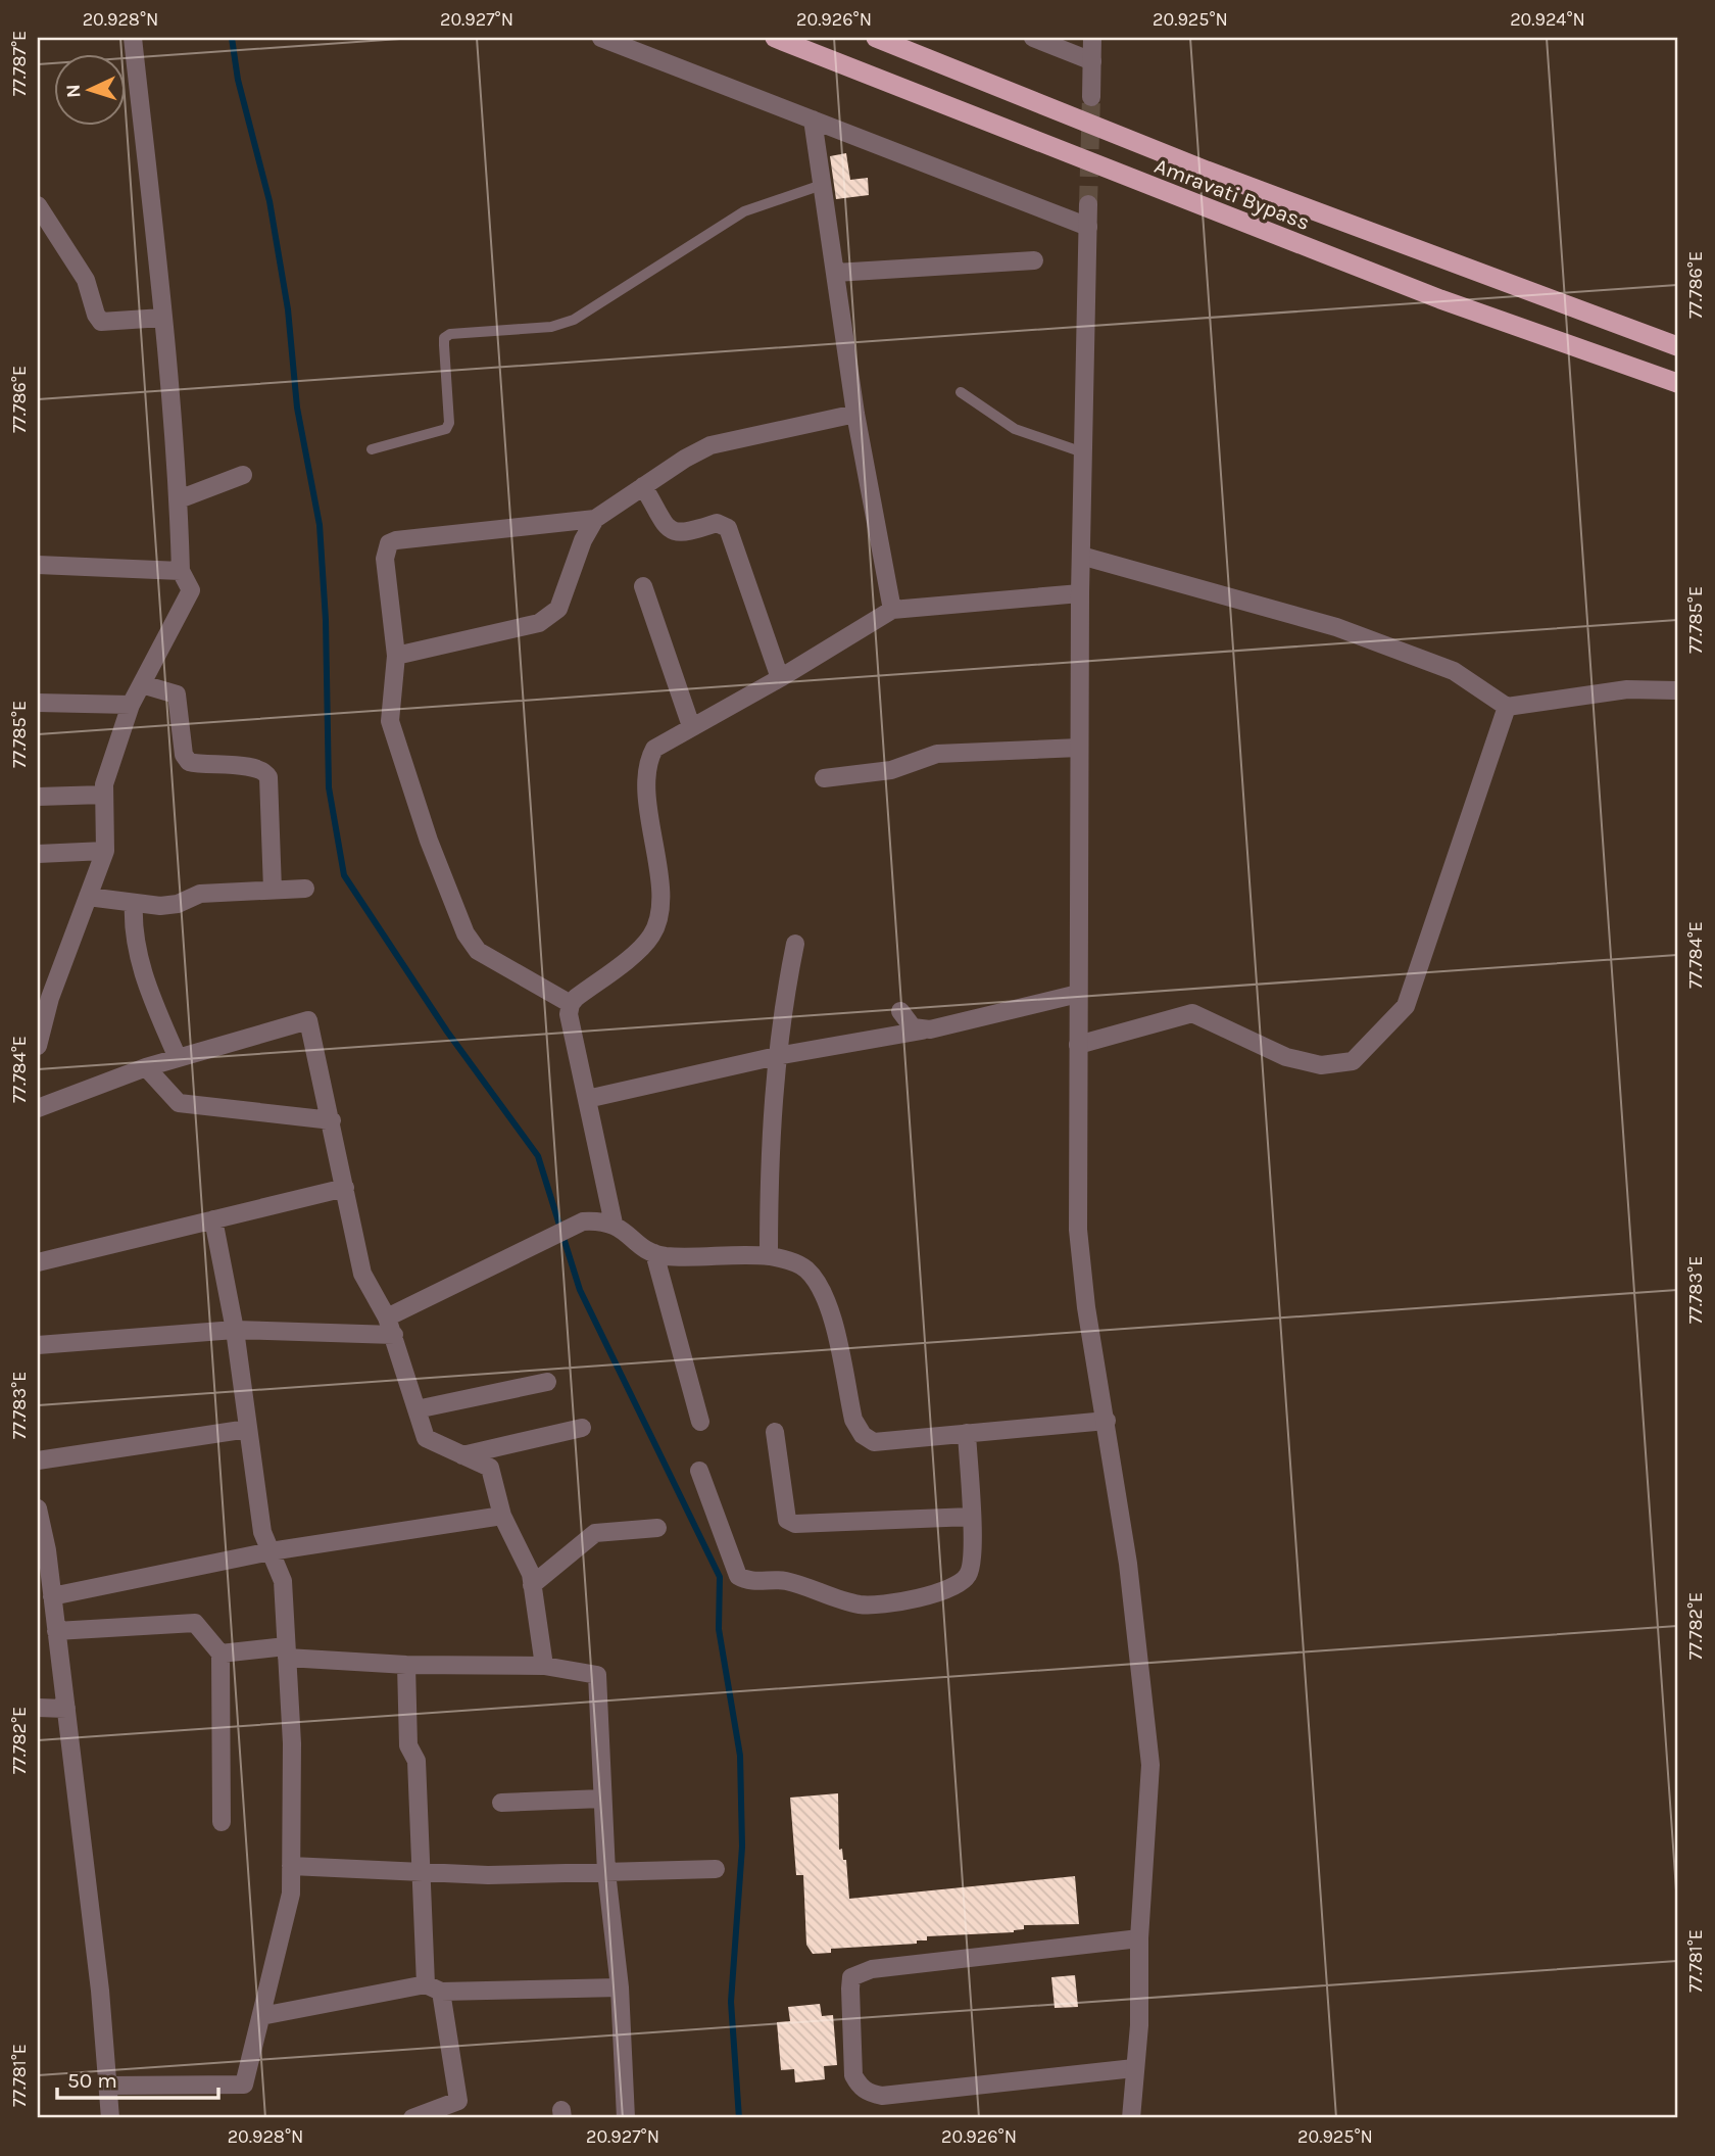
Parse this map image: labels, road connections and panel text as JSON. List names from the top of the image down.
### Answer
{
  "streets": {
    "highway": ["Amravati Bypass"]
  },
  "scale_bar": "50 m",
  "north": "left",
  "coordinates": [
    "20.928°N",
    "20.927°N",
    "20.926°N",
    "20.925°N",
    "20.924°N",
    "77.787°E",
    "77.786°E",
    "77.785°E",
    "77.784°E",
    "77.783°E",
    "77.782°E",
    "77.781°E"
  ]
}
